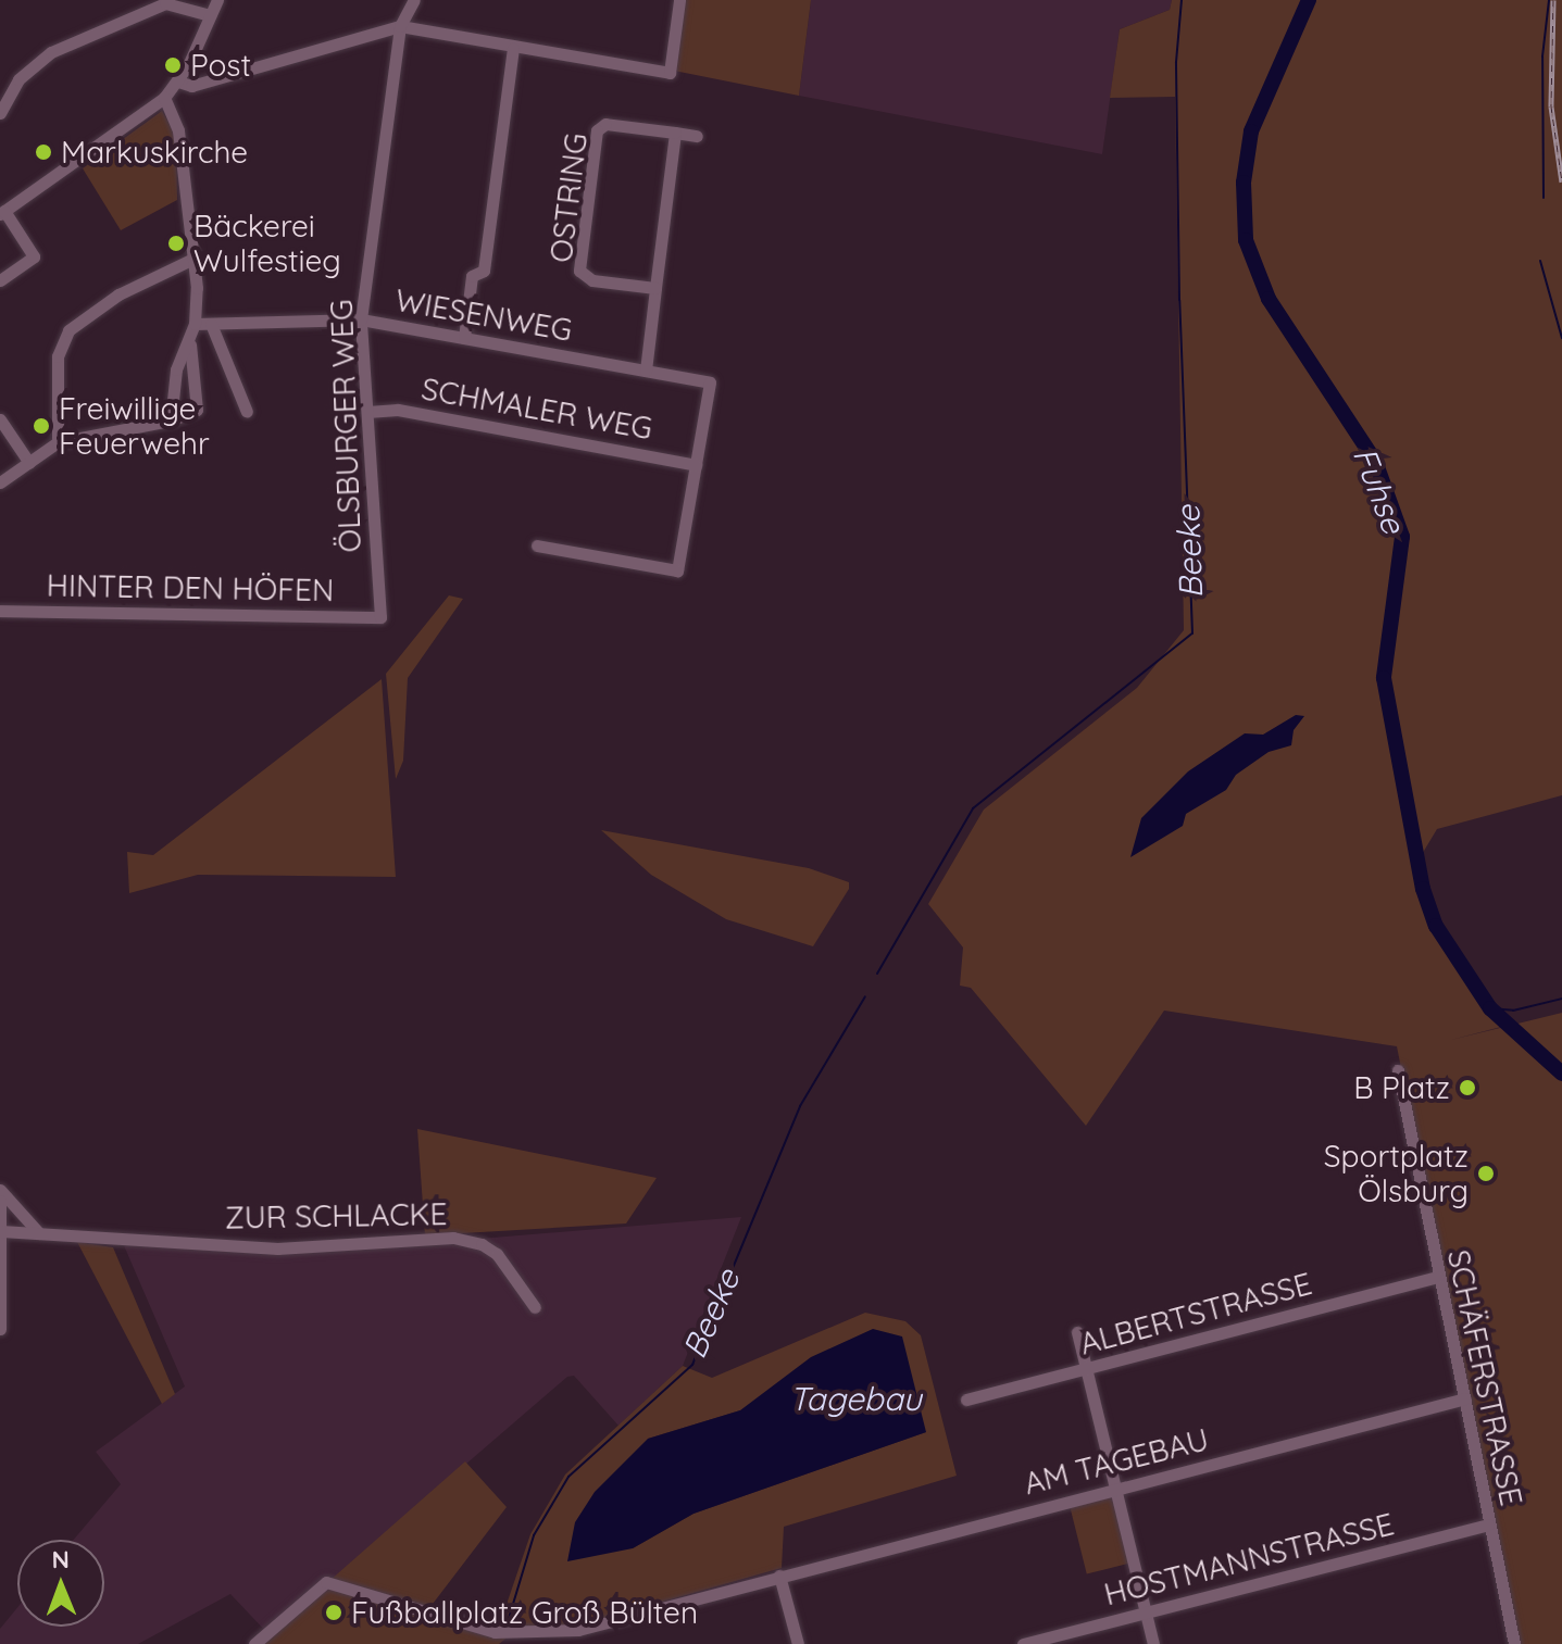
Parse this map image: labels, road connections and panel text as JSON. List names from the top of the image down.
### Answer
{
  "streets": {
    "street": [
      "OSTRING",
      "WIESENWEG",
      "SCHMALER WEG",
      "ÖLSBURGER WEG",
      "HINTER DEN HÖFEN",
      "ZUR SCHLACKE",
      "ALBERTSTRASSE",
      "SCHÄFERSTRASSE",
      "AM TAGEBAU",
      "HOSTMANNSTRASSE"
    ]
  },
  "crossings": [
    ["WIESENWEG", "SCHMALER WEG"],
    ["WIESENWEG", "ÖLSBURGER WEG"],
    ["SCHMALER WEG", "ÖLSBURGER WEG"],
    ["ÖLSBURGER WEG", "HINTER DEN HÖFEN"],
    ["ALBERTSTRASSE", "SCHÄFERSTRASSE"],
    ["SCHÄFERSTRASSE", "AM TAGEBAU"],
    ["SCHÄFERSTRASSE", "HOSTMANNSTRASSE"]
  ],
  "water": ["Fuhse", "Beeke", "Tagebau"],
  "places": [
    "Post",
    "Markuskirche",
    "Bäckerei Wulfestieg",
    "Freiwillige Feuerwehr",
    "B Platz",
    "Sportplatz Ölsburg",
    "Fußballplatz Groß Bülten"
  ],
  "north": "top"
}
